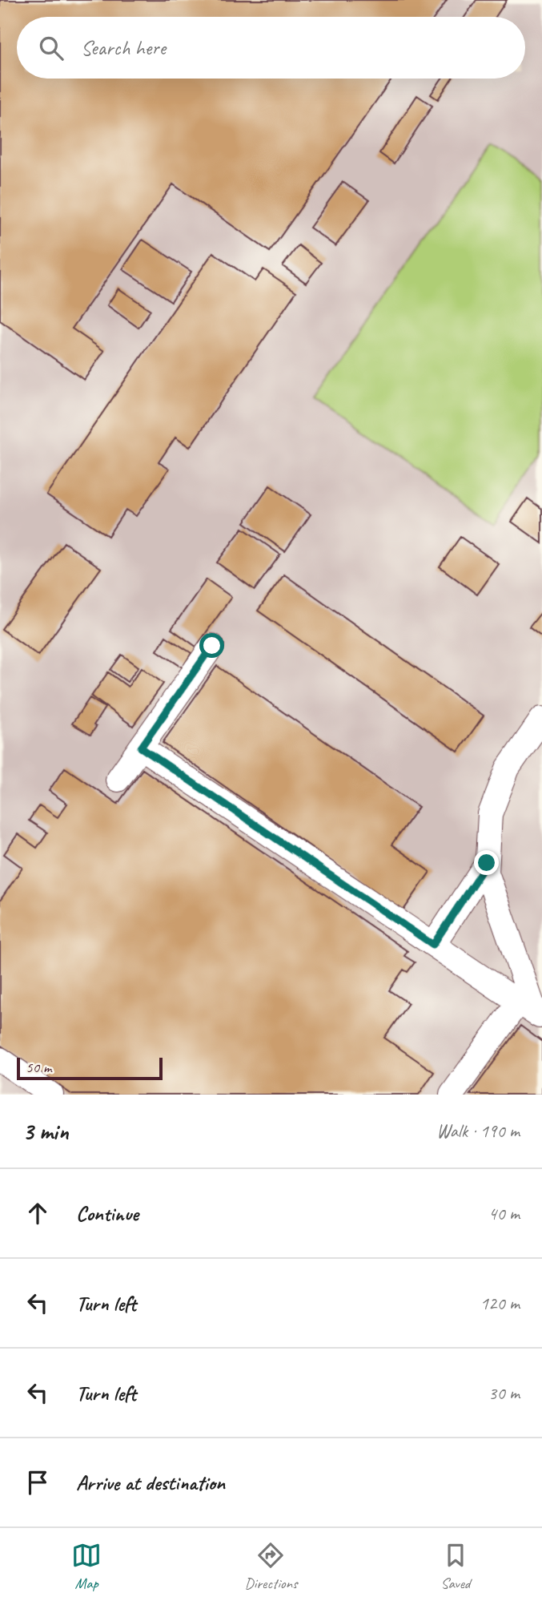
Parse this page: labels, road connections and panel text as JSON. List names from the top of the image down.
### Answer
{
  "scale_bar": "50 m",
  "page": {
    "search": "Search here",
    "scale": "50 m",
    "heading": ["3 min", "Walk · 190 m"],
    "list": [
      ["Continue", "40 m"],
      ["Turn left", "120 m"],
      ["Turn left", "30 m"],
      "Arrive at destination"
    ],
    "nav": ["Map", "Directions", "Saved"]
  }
}
